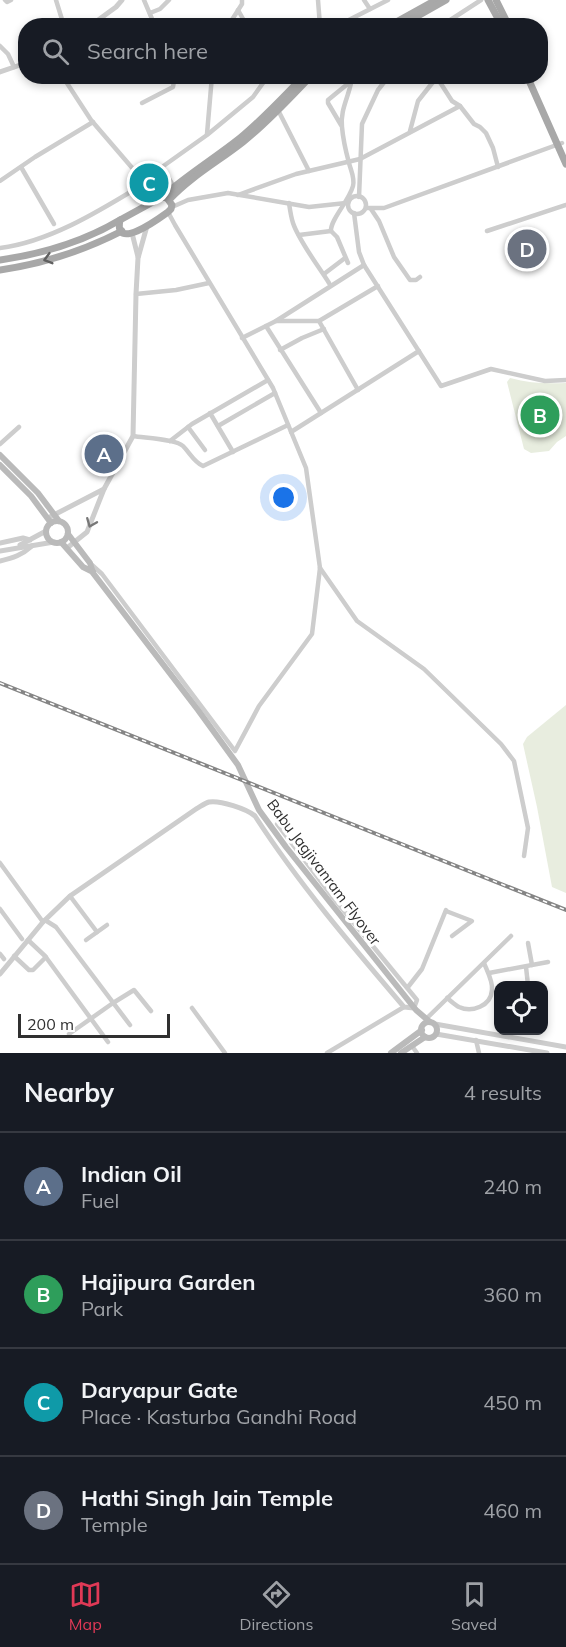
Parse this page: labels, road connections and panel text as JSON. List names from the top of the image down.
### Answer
{
  "streets": {
    "main road": ["Babu Jagjivanram Flyover"]
  },
  "scale_bar": "200 m",
  "page": {
    "search": "Search here",
    "pins": [
      "C",
      "D",
      "B",
      "A"
    ],
    "scale": "200 m",
    "heading": ["Nearby", "4 results"],
    "list": [
      {
        "mark": "A",
        "name": "Indian Oil",
        "note": "Fuel",
        "value": "240 m"
      },
      {
        "mark": "B",
        "name": "Hajipura Garden",
        "note": "Park",
        "value": "360 m"
      },
      {
        "mark": "C",
        "name": "Daryapur Gate",
        "note": "Place · Kasturba Gandhi Road",
        "value": "450 m"
      },
      {
        "mark": "D",
        "name": "Hathi Singh Jain Temple",
        "note": "Temple",
        "value": "460 m"
      }
    ],
    "nav": ["Map", "Directions", "Saved"]
  }
}
